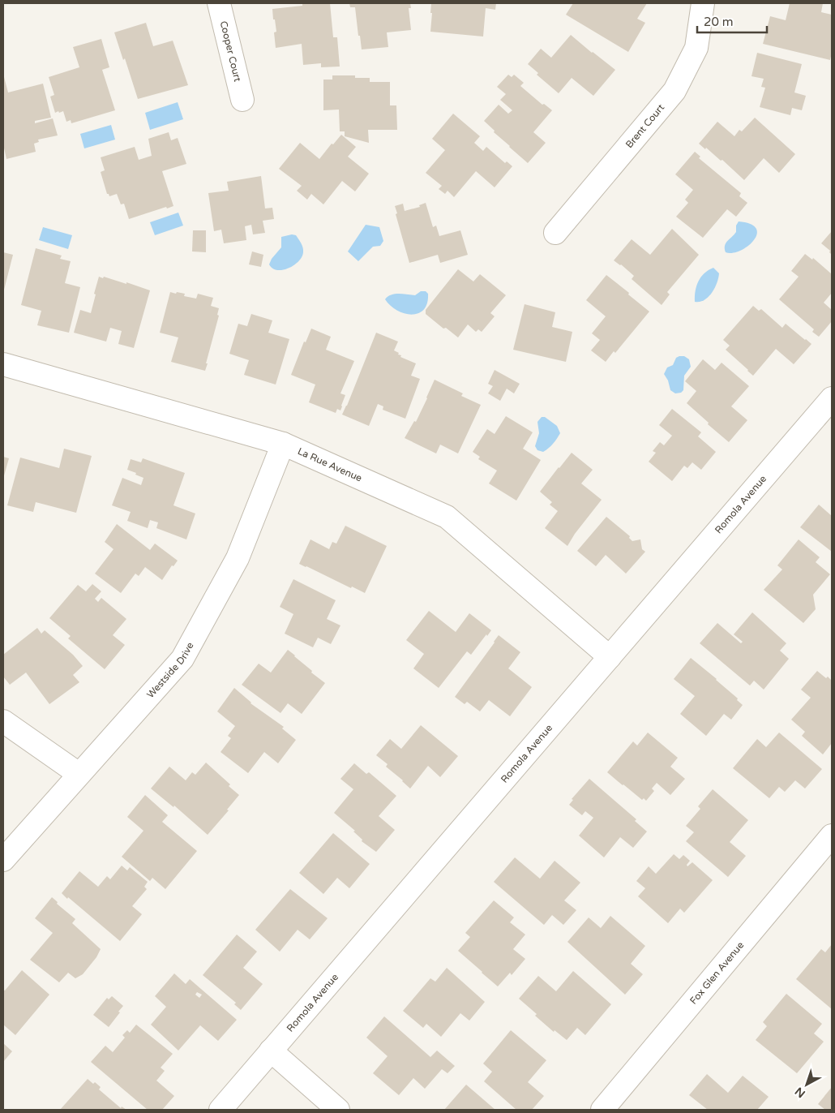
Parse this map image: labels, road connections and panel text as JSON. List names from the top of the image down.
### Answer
{
  "streets": {
    "street": [
      "Cooper Court",
      "Brent Court",
      "La Rue Avenue",
      "Romola Avenue",
      "Westside Drive",
      "Fox Glen Avenue"
    ]
  },
  "crossings": [
    ["La Rue Avenue", "Romola Avenue"],
    ["La Rue Avenue", "Westside Drive"]
  ],
  "scale_bar": "20 m",
  "north": "bottom left"
}
